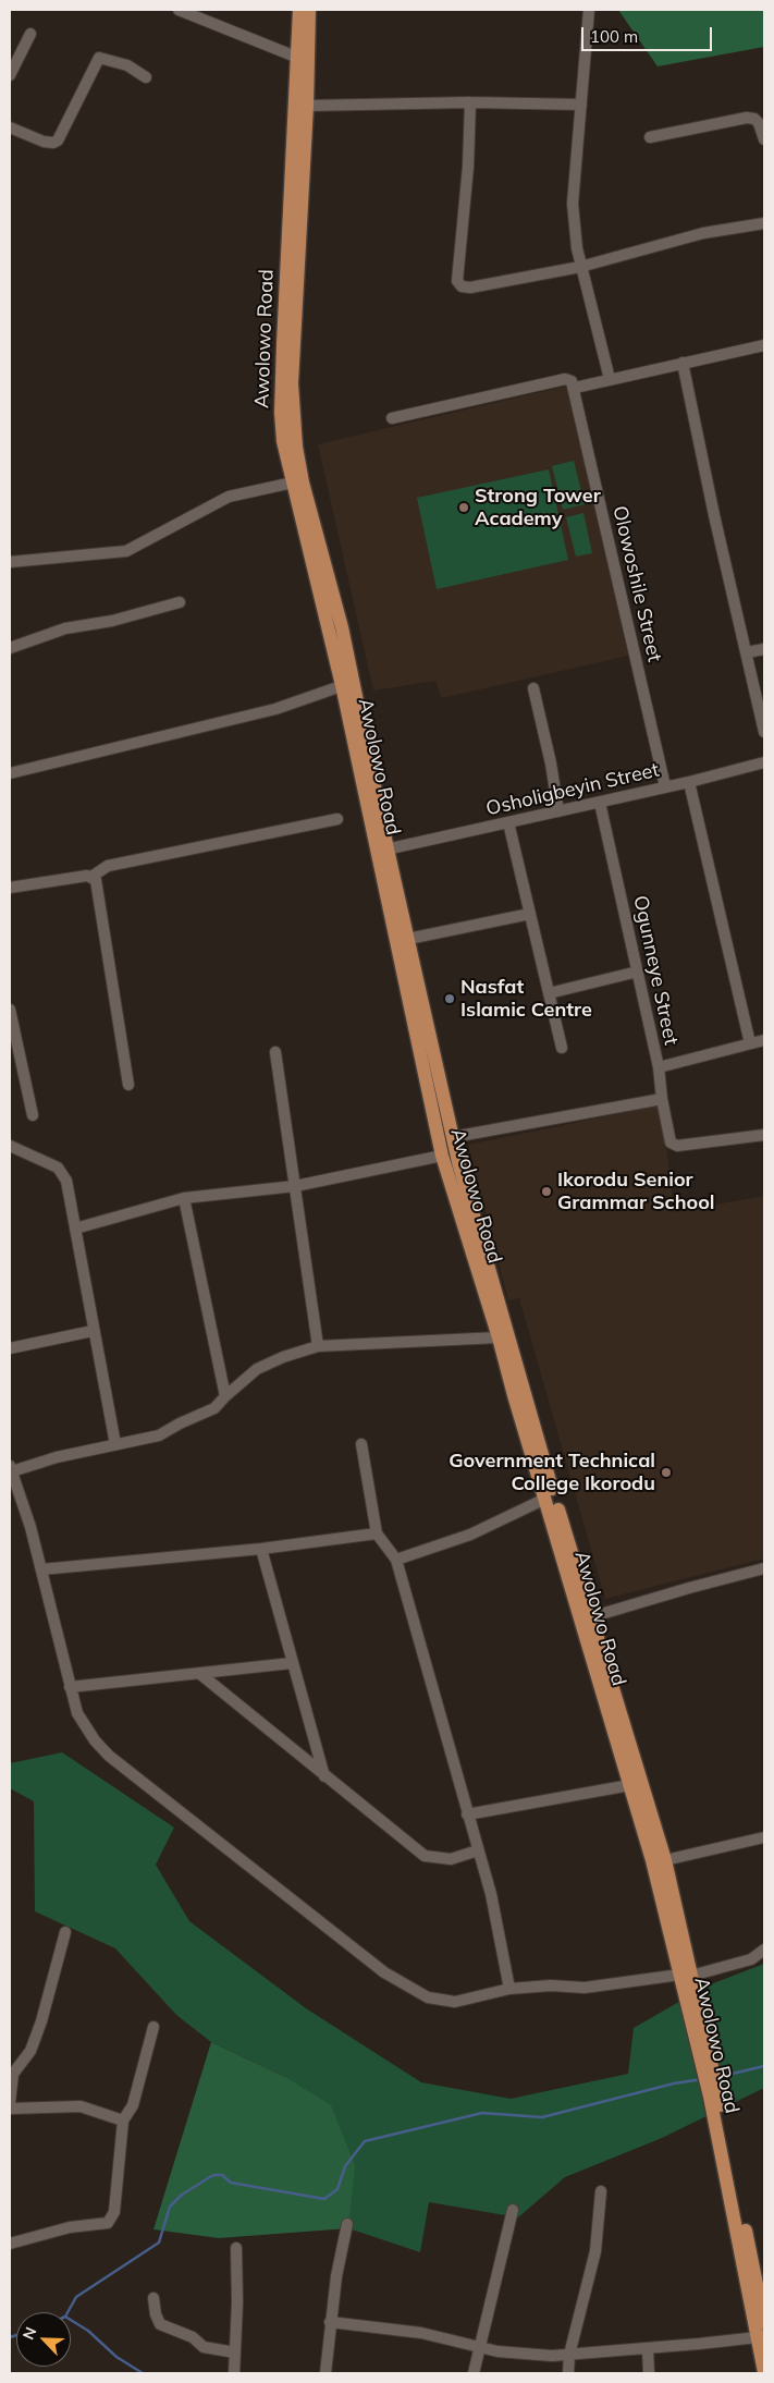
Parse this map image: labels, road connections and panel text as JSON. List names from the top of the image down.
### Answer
{
  "streets": {
    "main road": ["Awolowo Road"],
    "street": ["Olowoshile Street", "Osholigbeyin Street", "Ogunneye Street"]
  },
  "crossings": [
    ["Awolowo Road", "Osholigbeyin Street"],
    ["Olowoshile Street", "Osholigbeyin Street"],
    ["Osholigbeyin Street", "Ogunneye Street"]
  ],
  "places": [
    "Strong Tower Academy",
    "Nasfat Islamic Centre",
    "Ikorodu Senior Grammar School",
    "Government Technical College Ikorodu"
  ],
  "scale_bar": "100 m",
  "north": "top left"
}
